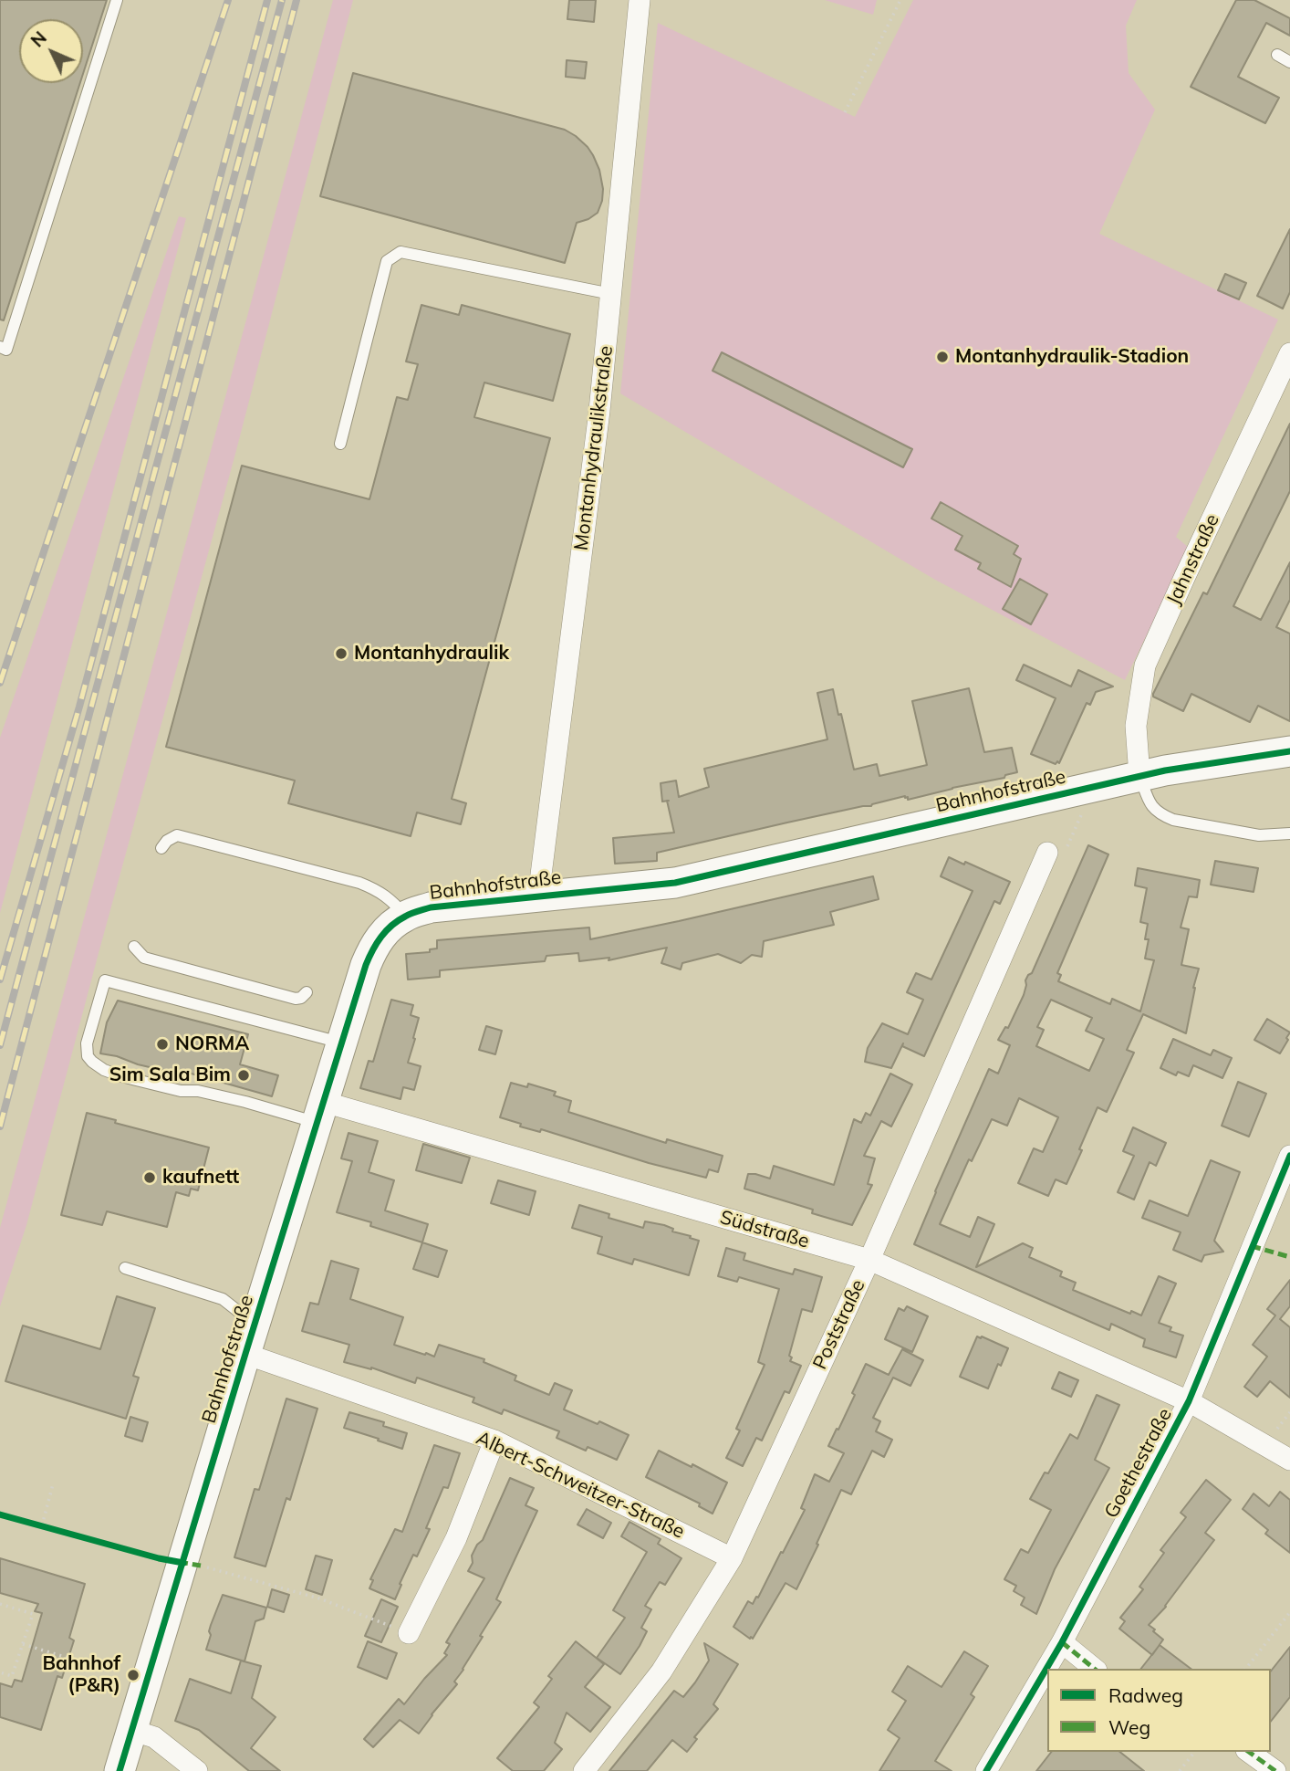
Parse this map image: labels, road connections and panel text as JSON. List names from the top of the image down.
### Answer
{
  "streets": {
    "main road": ["Bahnhofstraße"],
    "street": [
      "Montanhydraulikstraße",
      "Jahnstraße",
      "Südstraße",
      "Poststraße",
      "Goethestraße",
      "Albert-Schweitzer-Straße"
    ]
  },
  "crossings": [
    ["Montanhydraulikstraße", "Bahnhofstraße"],
    ["Jahnstraße", "Bahnhofstraße"],
    ["Bahnhofstraße", "Südstraße"],
    ["Bahnhofstraße", "Albert-Schweitzer-Straße"],
    ["Südstraße", "Poststraße"],
    ["Südstraße", "Goethestraße"],
    ["Poststraße", "Albert-Schweitzer-Straße"]
  ],
  "places": [
    "Montanhydraulik-Stadion",
    "Montanhydraulik",
    "NORMA",
    "Sim Sala Bim",
    "kaufnett",
    "Bahnhof (P&R)"
  ],
  "legend": ["Radweg", "Weg"],
  "north": "top left"
}
